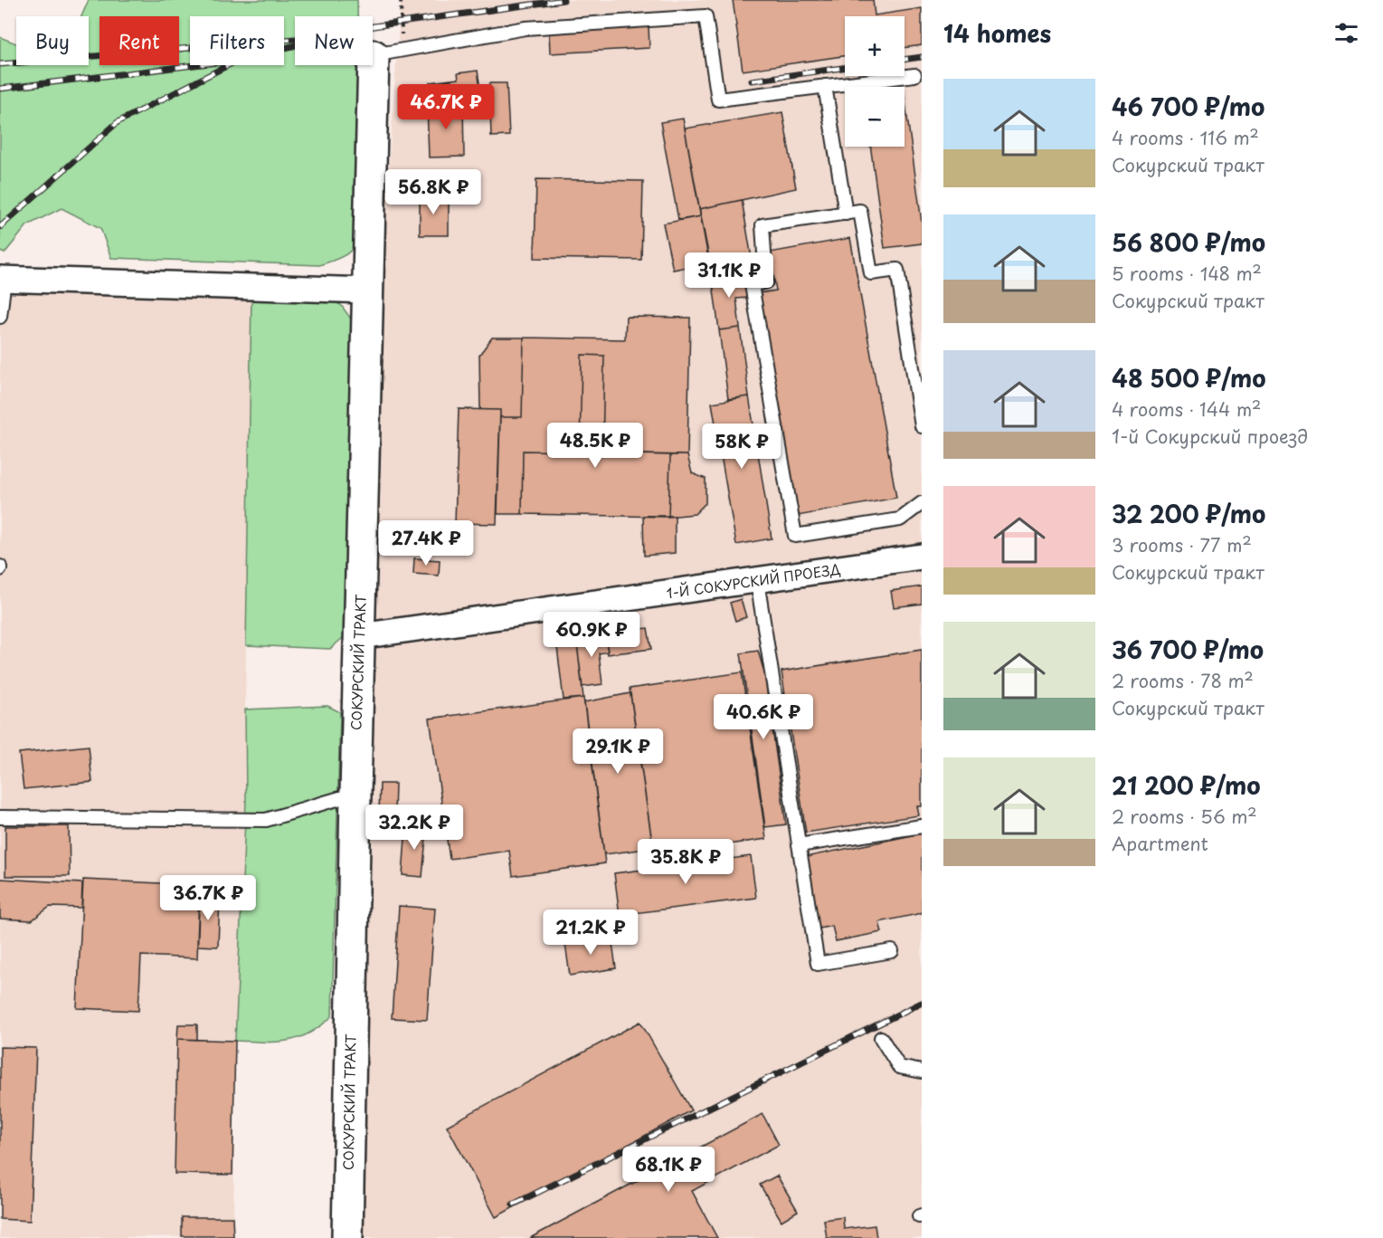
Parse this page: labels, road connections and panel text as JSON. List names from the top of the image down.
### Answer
{
  "streets": {
    "street": ["1-Й СОКУРСКИЙ ПРОЕЗД", "СОКУРСКИЙ ТРАКТ"]
  },
  "crossings": [
    ["1-Й СОКУРСКИЙ ПРОЕЗД", "СОКУРСКИЙ ТРАКТ"]
  ],
  "page": {
    "heading": "14 homes",
    "map_buttons": ["+", "−"],
    "chip": [
      "Buy",
      "Rent",
      "Filters",
      "New"
    ],
    "list": [
      {
        "name": "46 700 ₽/mo",
        "note": "4 rooms · 116 m² · Сокурский тракт"
      },
      {
        "name": "56 800 ₽/mo",
        "note": "5 rooms · 148 m² · Сокурский тракт"
      },
      {
        "name": "48 500 ₽/mo",
        "note": "4 rooms · 144 m² · 1-й Сокурский проезд"
      },
      {
        "name": "32 200 ₽/mo",
        "note": "3 rooms · 77 m² · Сокурский тракт"
      },
      {
        "name": "36 700 ₽/mo",
        "note": "2 rooms · 78 m² · Сокурский тракт"
      },
      {
        "name": "21 200 ₽/mo",
        "note": "2 rooms · 56 m² · Apartment"
      }
    ],
    "price": [
      "46.7K ₽",
      "56.8K ₽",
      "31.1K ₽",
      "48.5K ₽",
      "58K ₽",
      "27.4K ₽",
      "60.9K ₽",
      "40.6K ₽",
      "29.1K ₽",
      "32.2K ₽",
      "35.8K ₽",
      "36.7K ₽",
      "21.2K ₽",
      "68.1K ₽"
    ]
  }
}
